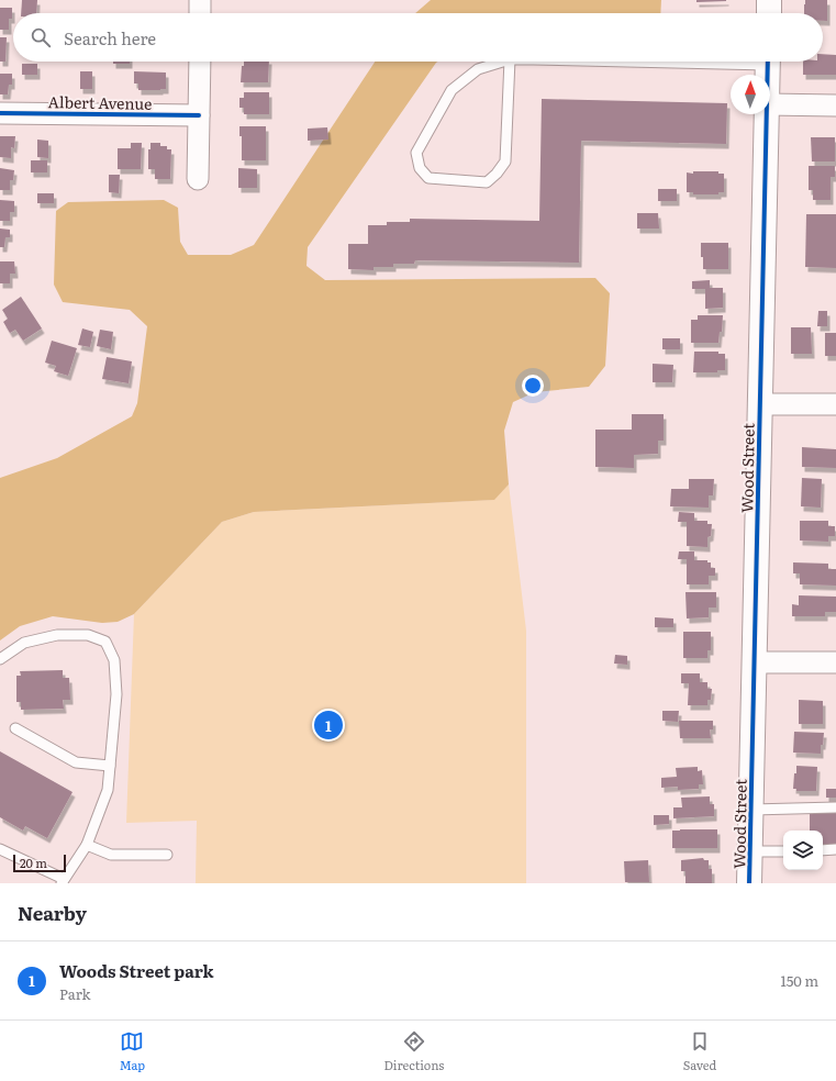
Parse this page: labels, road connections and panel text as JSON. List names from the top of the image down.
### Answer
{
  "streets": {
    "street": ["Albert Avenue", "Wood Street"]
  },
  "scale_bar": "20 m",
  "north": "top",
  "page": {
    "search": "Search here",
    "pins": "1",
    "scale": "20 m",
    "heading": "Nearby",
    "list": [
      {
        "mark": "1",
        "name": "Woods Street park",
        "note": "Park",
        "value": "150 m"
      }
    ],
    "nav": ["Map", "Directions", "Saved"]
  }
}
